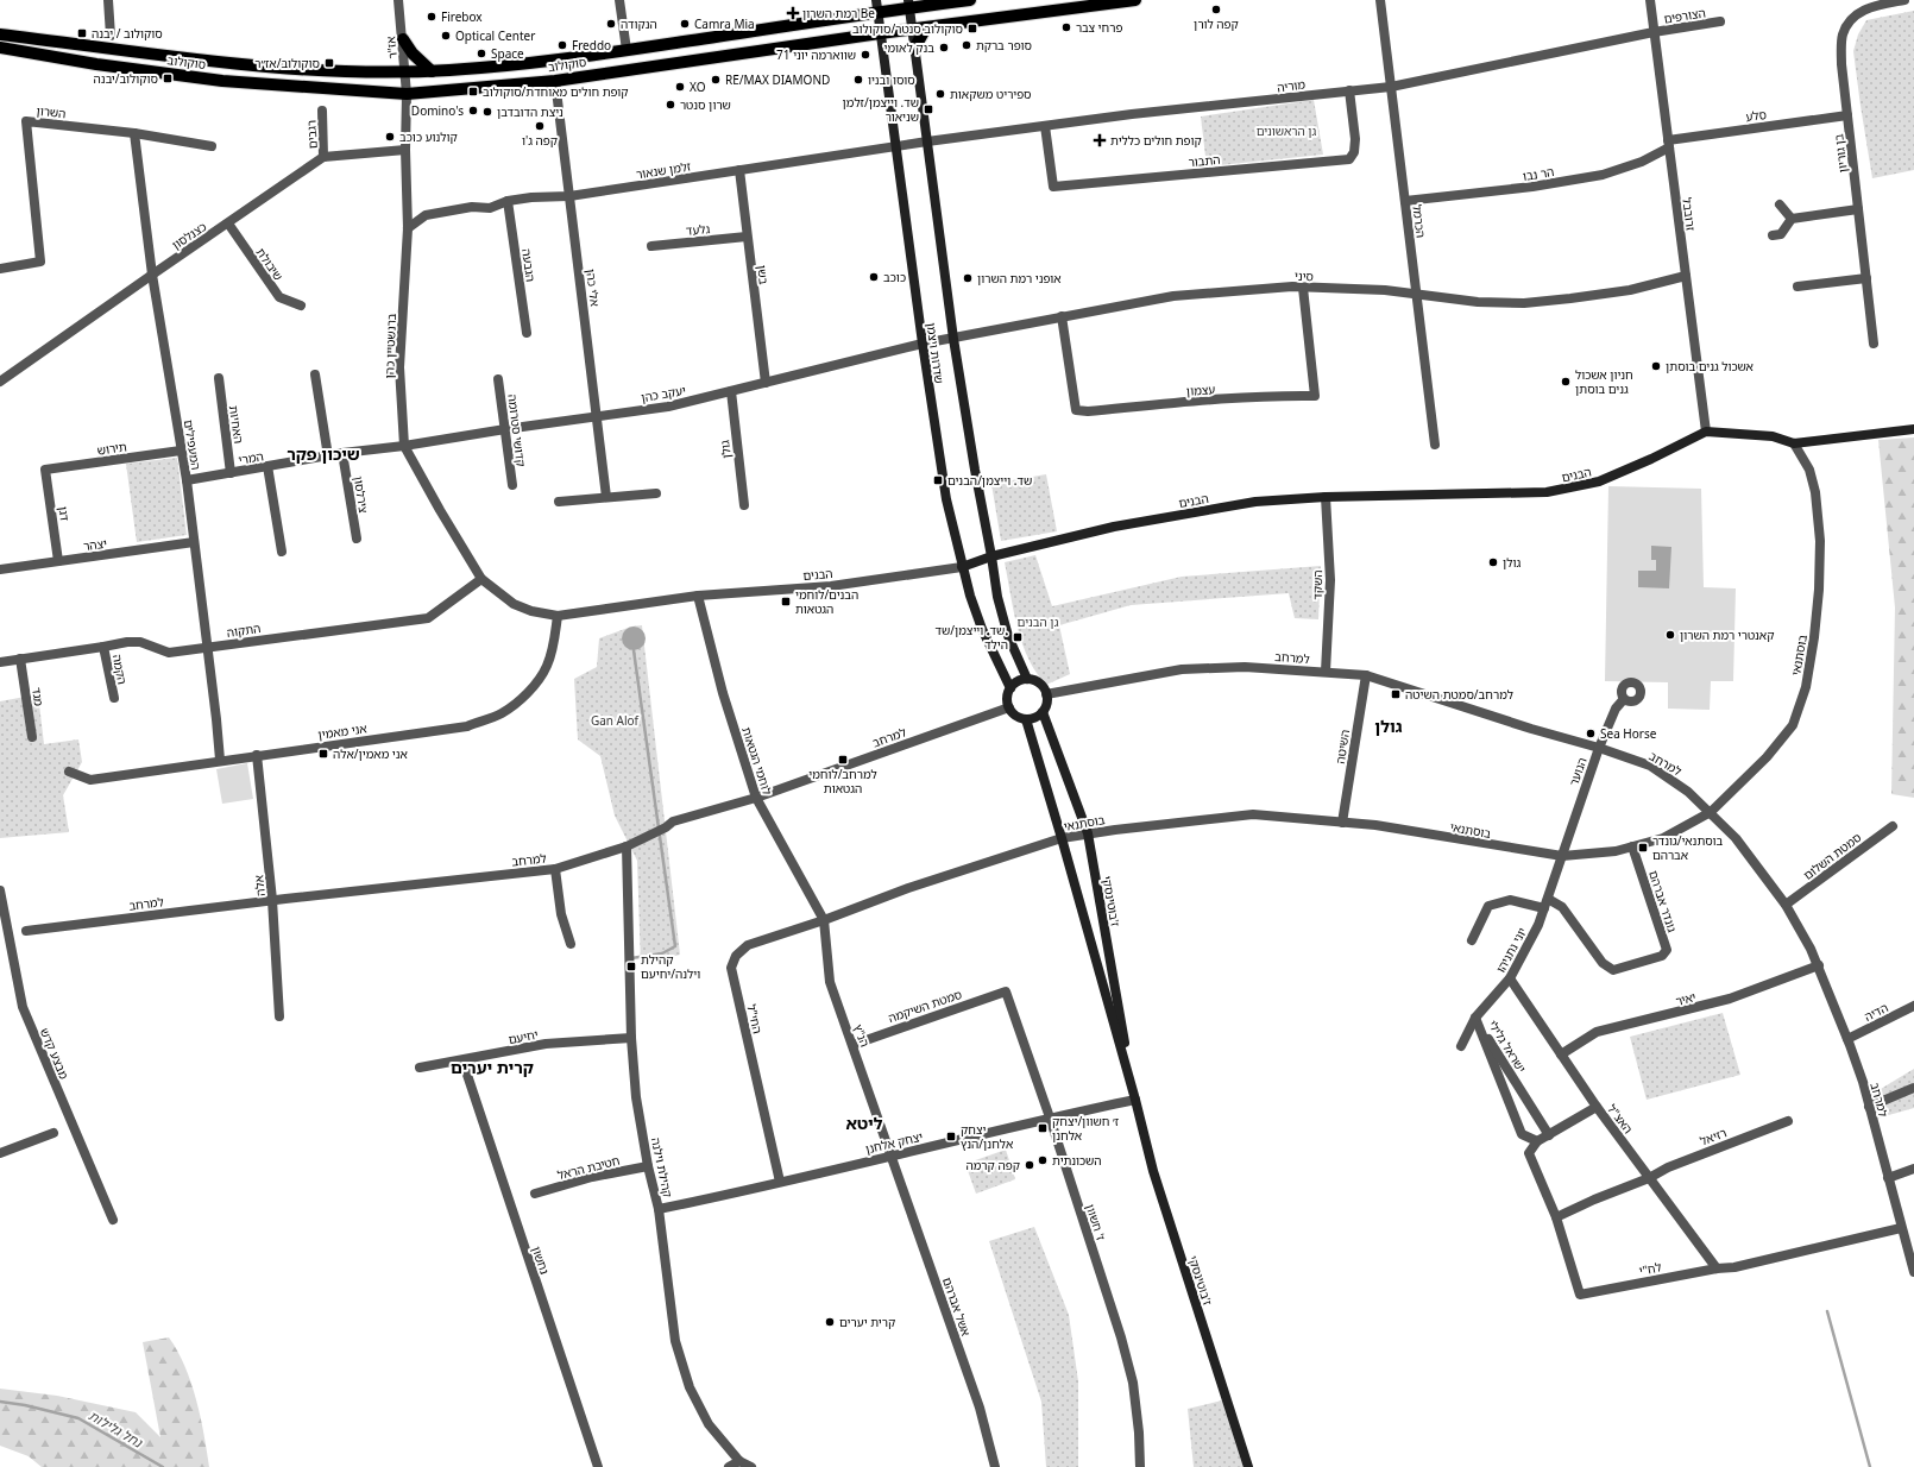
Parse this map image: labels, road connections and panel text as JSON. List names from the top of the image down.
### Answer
{
  "streets": {
    "main road": ["סוקולוב"],
    "street": [
      "הצורפים",
      "אז\"ר",
      "מוריה",
      "השרון",
      "סלע",
      "רגבים",
      "בן גוריון",
      "התבור",
      "זלמן שנאור",
      "הר נבו",
      "זרובבל",
      "הכרמל",
      "גלעד",
      "כצנלסון",
      "שיבולת",
      "הגבעה",
      "בשן",
      "סיני",
      "אלי כהן",
      "ברנשטיין כהן",
      "שדרות ויצמן",
      "עצמון",
      "יעקב כהן",
      "האחיות",
      "קדושי סטרומה",
      "המעפילים",
      "תירוש",
      "גולן",
      "המרי",
      "הבנים",
      "צירלסון",
      "דגן",
      "יצהר",
      "השקד",
      "התקוה",
      "בוסתנאי",
      "למרחב",
      "הקמה",
      "מגד",
      "אני מאמין",
      "השיטה",
      "לוחמי הגטאות",
      "הנוער",
      "סמטת השלום",
      "אלה",
      "ז'בוטינסקי",
      "גונדר אברהם",
      "יוני נתניהו",
      "יאיר",
      "סמטת השיקמה",
      "הדיה",
      "החי\"ל",
      "הנ\"ץ",
      "יחיעם",
      "ישראל גלילי",
      "מבצע קדש",
      "האצ\"ל",
      "רזיאל",
      "יצחק אלחנן",
      "חטיבת הראל",
      "קהילת וילנה",
      "ז' חשוון",
      "נחשון",
      "לח\"י",
      "אשל אברהם"
    ]
  },
  "crossings": [
    ["הצורפים", "מוריה"],
    ["הצורפים", "זרובבל"],
    ["אז\"ר", "סוקולוב"],
    ["אז\"ר", "ברנשטיין כהן"],
    ["סוקולוב", "אלי כהן"],
    ["סוקולוב", "ברנשטיין כהן"],
    ["סוקולוב", "שדרות ויצמן"],
    ["מוריה", "התבור"],
    ["מוריה", "זלמן שנאור"],
    ["מוריה", "זרובבל"],
    ["מוריה", "הכרמל"],
    ["מוריה", "שדרות ויצמן"],
    ["השרון", "המעפילים"],
    ["סלע", "בן גוריון"],
    ["סלע", "הר נבו"],
    ["סלע", "זרובבל"],
    ["רגבים", "כצנלסון"],
    ["זלמן שנאור", "הגבעה"],
    ["זלמן שנאור", "בשן"],
    ["זלמן שנאור", "אלי כהן"],
    ["זלמן שנאור", "ברנשטיין כהן"],
    ["זלמן שנאור", "שדרות ויצמן"],
    ["הר נבו", "זרובבל"],
    ["הר נבו", "הכרמל"],
    ["זרובבל", "סיני"],
    ["זרובבל", "הבנים"],
    ["הכרמל", "סיני"],
    ["גלעד", "בשן"],
    ["כצנלסון", "שיבולת"],
    ["כצנלסון", "המעפילים"],
    ["בשן", "יעקב כהן"],
    ["סיני", "שדרות ויצמן"],
    ["סיני", "עצמון"],
    ["סיני", "יעקב כהן"],
    ["אלי כהן", "יעקב כהן"],
    ["ברנשטיין כהן", "יעקב כהן"],
    ["ברנשטיין כהן", "המרי"],
    ["ברנשטיין כהן", "הבנים"],
    ["ברנשטיין כהן", "התקוה"],
    ["שדרות ויצמן", "יעקב כהן"],
    ["שדרות ויצמן", "הבנים"],
    ["שדרות ויצמן", "למרחב"],
    ["שדרות ויצמן", "ז'בוטינסקי"],
    ["יעקב כהן", "קדושי סטרומה"],
    ["יעקב כהן", "גולן"],
    ["יעקב כהן", "המרי"],
    ["האחיות", "המרי"],
    ["המעפילים", "תירוש"],
    ["המעפילים", "המרי"],
    ["המעפילים", "יצהר"],
    ["המעפילים", "התקוה"],
    ["המעפילים", "אני מאמין"],
    ["תירוש", "דגן"],
    ["המרי", "צירלסון"],
    ["הבנים", "השקד"],
    ["הבנים", "התקוה"],
    ["הבנים", "אני מאמין"],
    ["הבנים", "לוחמי הגטאות"],
    ["דגן", "יצהר"],
    ["השקד", "למרחב"],
    ["התקוה", "הקמה"],
    ["התקוה", "מגד"],
    ["בוסתנאי", "למרחב"],
    ["בוסתנאי", "השיטה"],
    ["בוסתנאי", "לוחמי הגטאות"],
    ["בוסתנאי", "הנוער"],
    ["בוסתנאי", "ז'בוטינסקי"],
    ["בוסתנאי", "גונדר אברהם"],
    ["בוסתנאי", "יוני נתניהו"],
    ["בוסתנאי", "החי\"ל"],
    ["בוסתנאי", "הנ\"ץ"],
    ["למרחב", "השיטה"],
    ["למרחב", "לוחמי הגטאות"],
    ["למרחב", "הנוער"],
    ["למרחב", "סמטת השלום"],
    ["למרחב", "אלה"],
    ["למרחב", "ז'בוטינסקי"],
    ["למרחב", "יאיר"],
    ["למרחב", "הדיה"],
    ["למרחב", "קהילת וילנה"],
    ["למרחב", "לח\"י"],
    ["אני מאמין", "אלה"],
    ["לוחמי הגטאות", "החי\"ל"],
    ["לוחמי הגטאות", "הנ\"ץ"],
    ["הנוער", "יוני נתניהו"],
    ["ז'בוטינסקי", "יצחק אלחנן"],
    ["גונדר אברהם", "יוני נתניהו"],
    ["יוני נתניהו", "ישראל גלילי"],
    ["יוני נתניהו", "האצ\"ל"],
    ["יאיר", "האצ\"ל"],
    ["סמטת השיקמה", "הנ\"ץ"],
    ["סמטת השיקמה", "ז' חשוון"],
    ["החי\"ל", "הנ\"ץ"],
    ["החי\"ל", "יצחק אלחנן"],
    ["הנ\"ץ", "יצחק אלחנן"],
    ["הנ\"ץ", "אשל אברהם"],
    ["יחיעם", "קהילת וילנה"],
    ["יחיעם", "נחשון"],
    ["האצ\"ל", "רזיאל"],
    ["האצ\"ל", "לח\"י"],
    ["יצחק אלחנן", "קהילת וילנה"],
    ["יצחק אלחנן", "ז' חשוון"],
    ["יצחק אלחנן", "אשל אברהם"],
    ["חטיבת הראל", "קהילת וילנה"]
  ],
  "districts": [
    "שיכון פקר",
    "גולן",
    "קרית יערים",
    "ליטא"
  ],
  "water": ["נחל גלילות"],
  "parks": ["גן הראשונים", "גן הבנים", "Gan Alof"],
  "places": {
    "other": [
      "קפה לורן",
      "Firebox",
      "הנקודה",
      "Camra Mia",
      "פרחי צבר",
      "Optical Center",
      "Freddo",
      "סופר ברקת",
      "בנק לאומי",
      "Space",
      "שווארמה יוני 71",
      "RE/MAX DIAMOND",
      "סוסו ובניו",
      "XO",
      "ספיריט משקאות",
      "שרון סנטר",
      "Domino's",
      "ניצת הדובדבן",
      "קפה ג'ו",
      "קולנוע כוכב",
      "כוכב",
      "אופני רמת השרון",
      "אשכול גנים בוסתן",
      "חניון אשכול גנים בוסתן",
      "גולן",
      "קאנטרי רמת השרון",
      "Sea Horse",
      "השכונתית",
      "קפה קרמה",
      "קרית יערים"
    ],
    "health": ["רמת השרון Be", "קופת חולים כללית"],
    "transit": [
      "סוקולוב סנטר/סוקולוב",
      "סוקולוב / יבנה",
      "סוקולוב/אז״ר",
      "סוקולוב/יבנה",
      "קופת חולים מאוחדת/סוקולוב",
      "שד. וייצמן/זלמן שניאור",
      "שד. וייצמן/הבנים",
      "הבנים/לוחמי הגטאות",
      "שד. וייצמן/שד. הילד",
      "למרחב/סמטת השיטה",
      "אני מאמין/אלה",
      "למרחב/לוחמי הגטאות",
      "בוסתנאי/גונדר אברהם",
      "קהילת וילנה/יחיעם",
      "ז׳ חשוון/יצחק אלחנן",
      "יצחק אלחנן/הנץ"
    ]
  }
}
